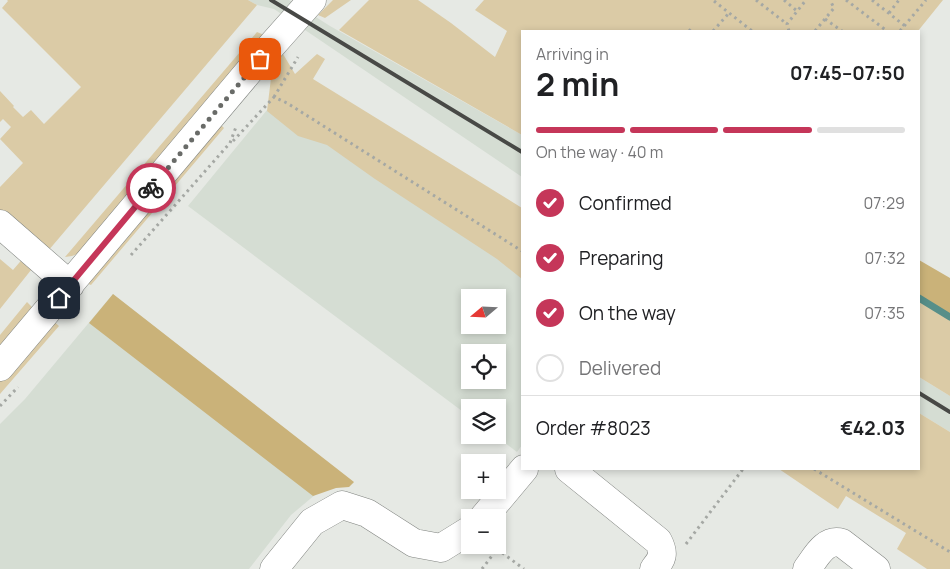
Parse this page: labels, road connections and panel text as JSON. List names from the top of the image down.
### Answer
{
  "north": "left",
  "page": {
    "heading": ["2 min", "Arriving in", "07:45–07:50"],
    "panel": ["Order #8023", "€42.03"],
    "bar": "On the way · 40 m",
    "list": [
      ["Confirmed", "07:29"],
      ["Preparing", "07:32"],
      ["On the way", "07:35"],
      "Delivered"
    ],
    "map_buttons": ["+", "−"]
  }
}
